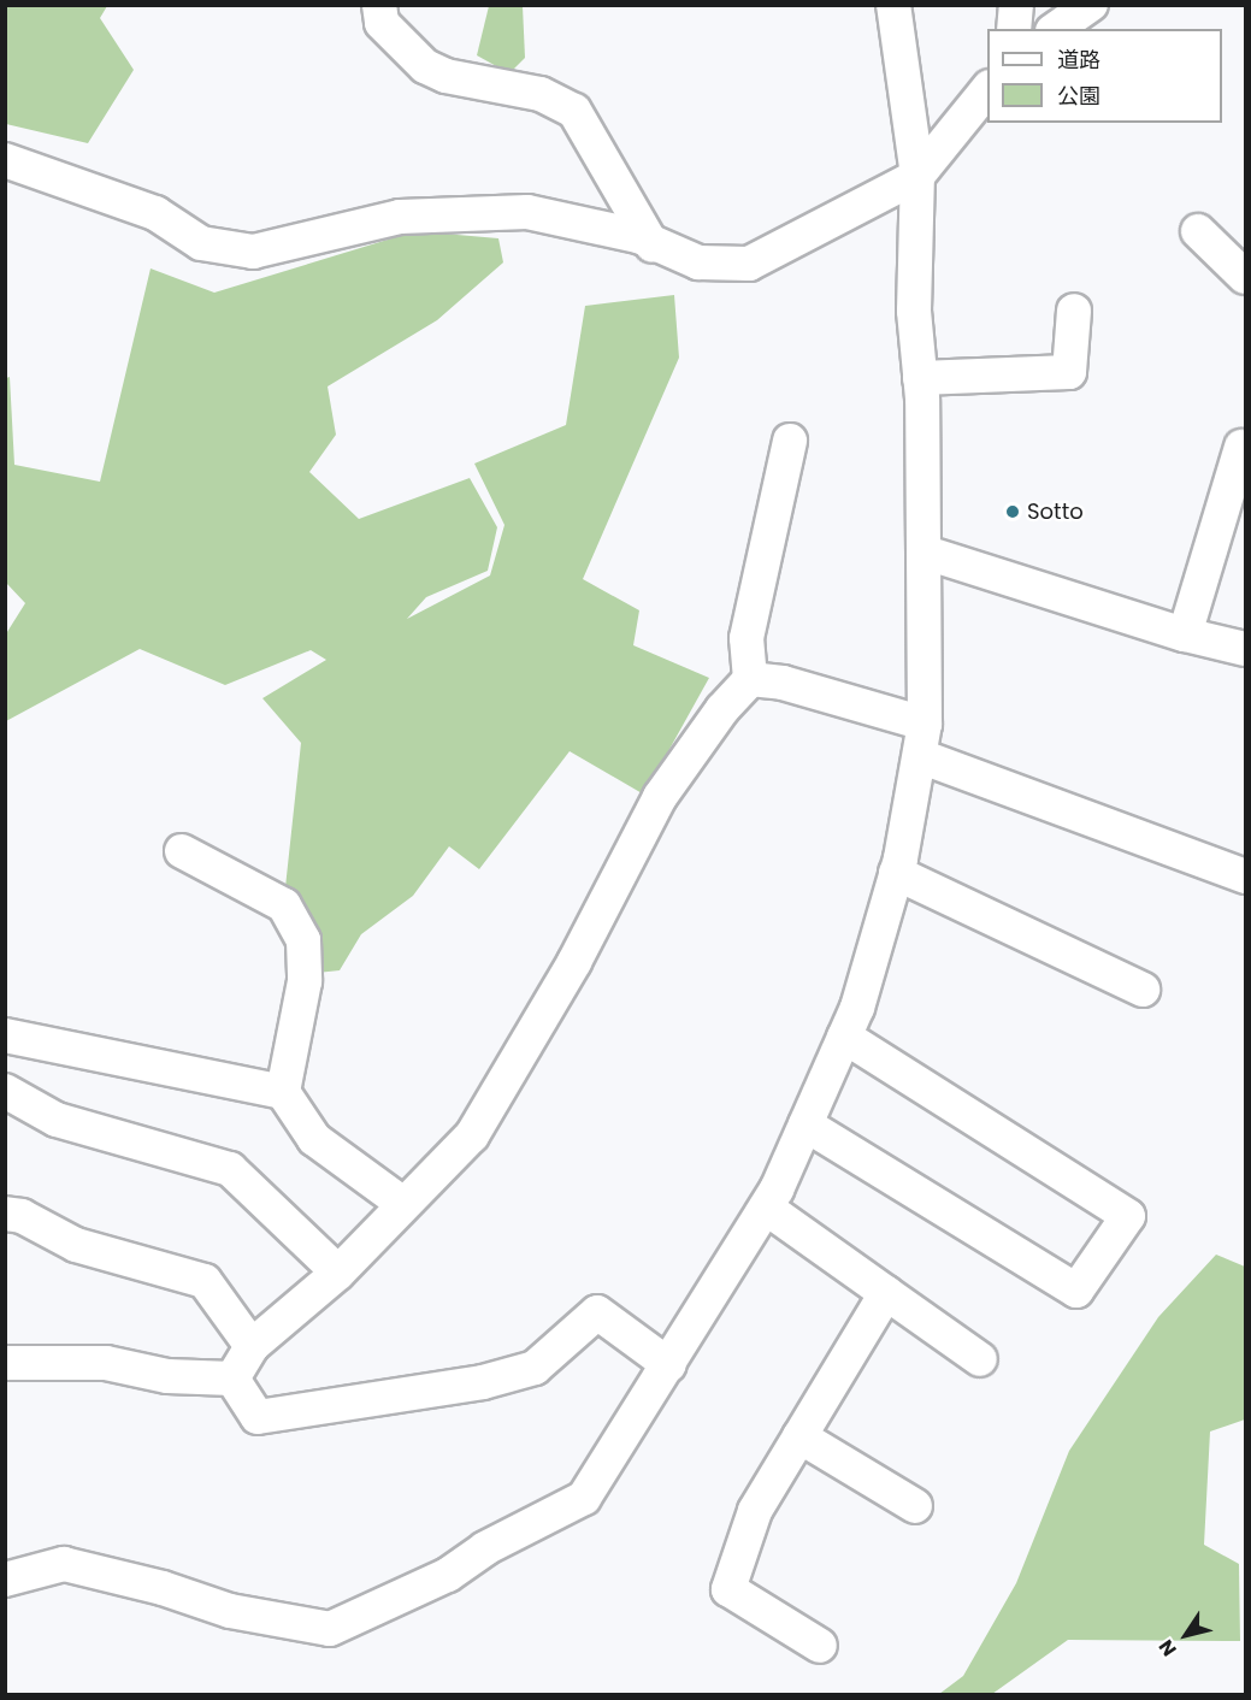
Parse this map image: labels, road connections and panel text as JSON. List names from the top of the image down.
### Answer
{
  "places": ["Sotto"],
  "legend": ["道路", "公園"],
  "north": "bottom left"
}
